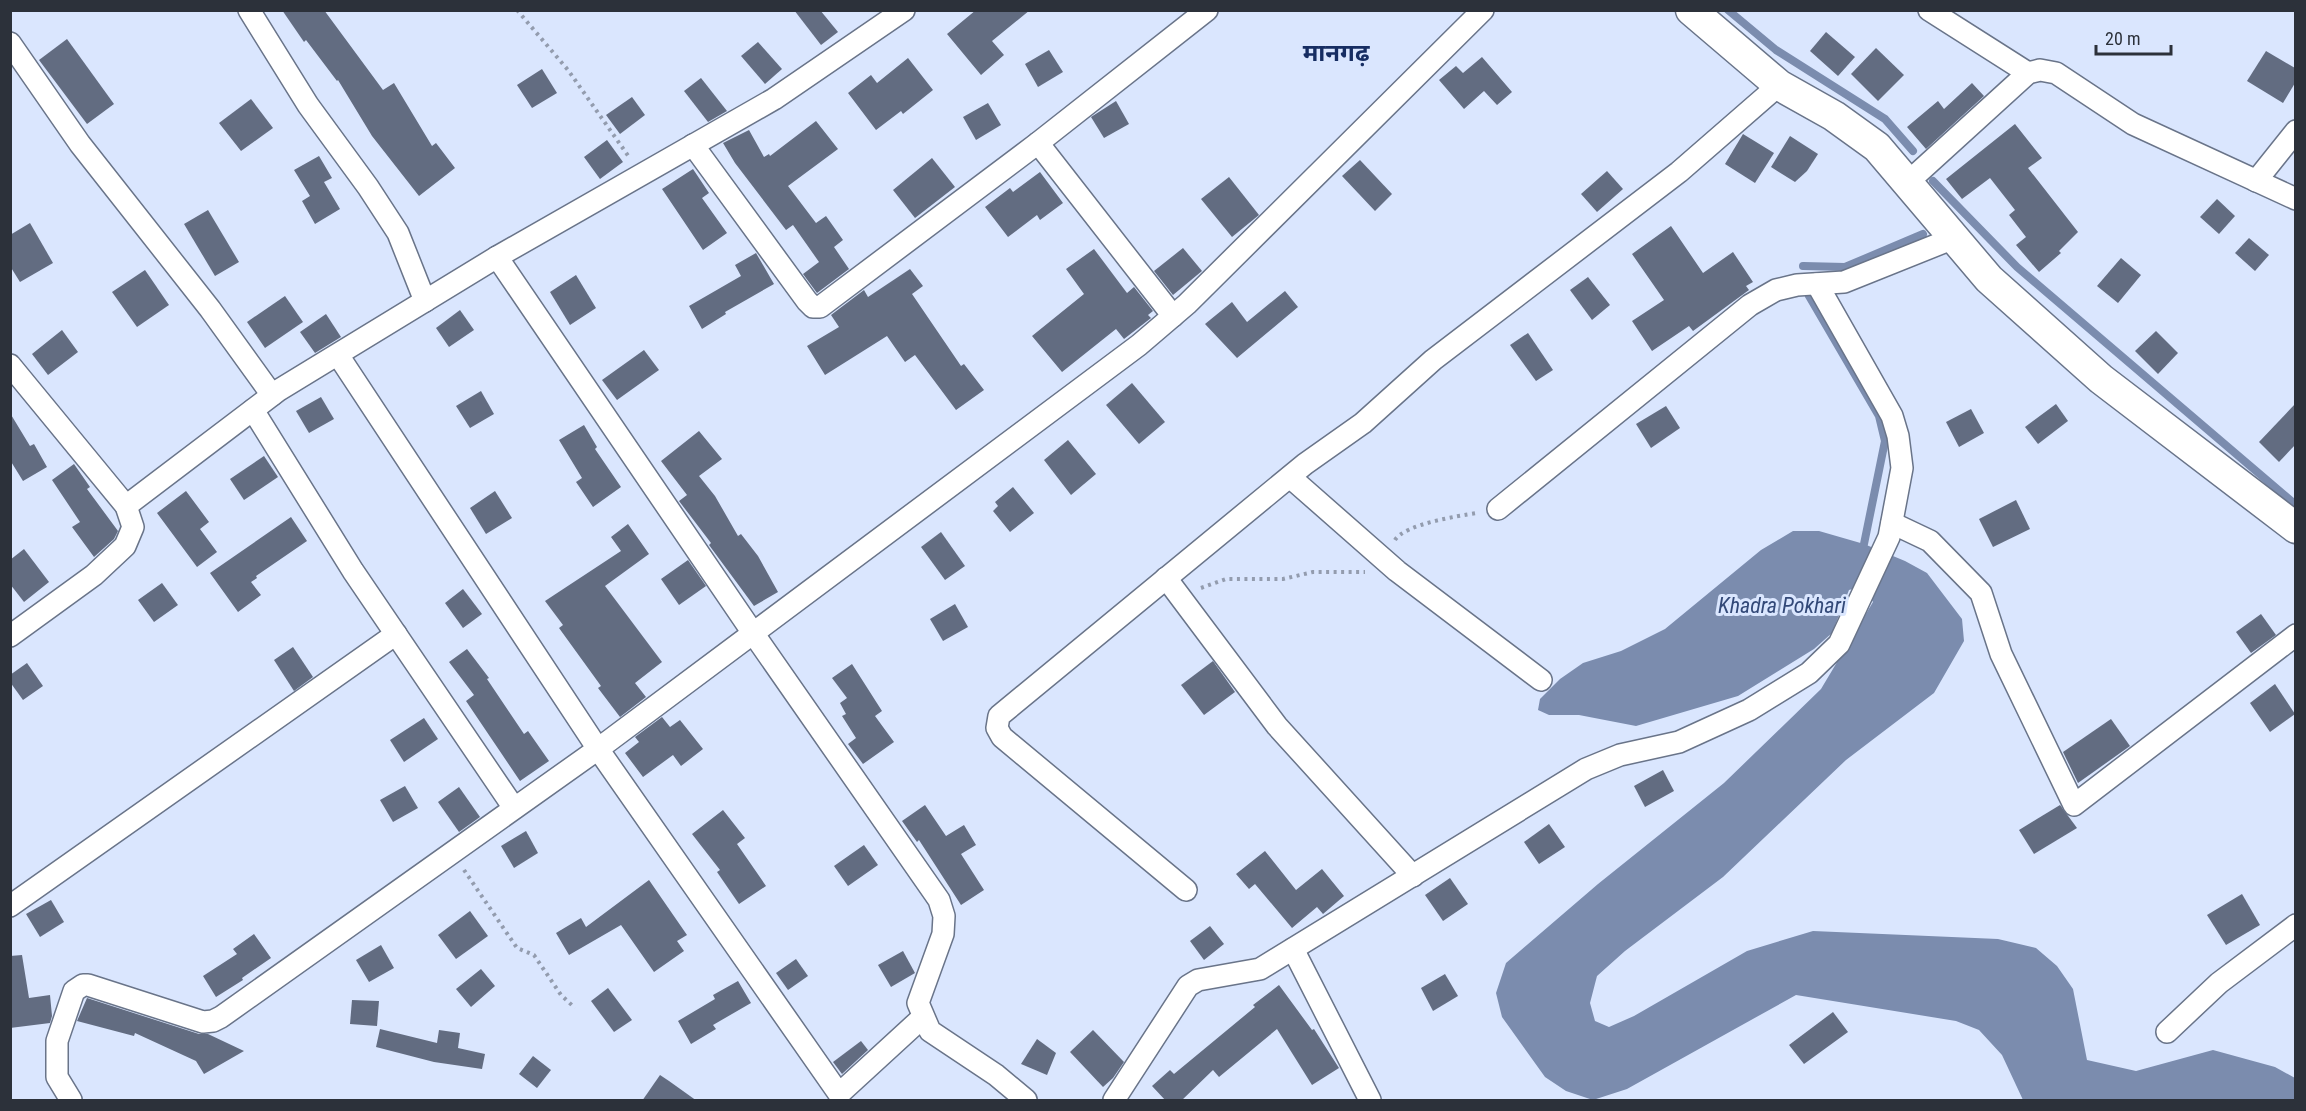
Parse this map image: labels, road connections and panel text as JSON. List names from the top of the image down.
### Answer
{
  "districts": ["मानगढ़"],
  "water": ["Khadra Pokhari"],
  "scale_bar": "20 m"
}
